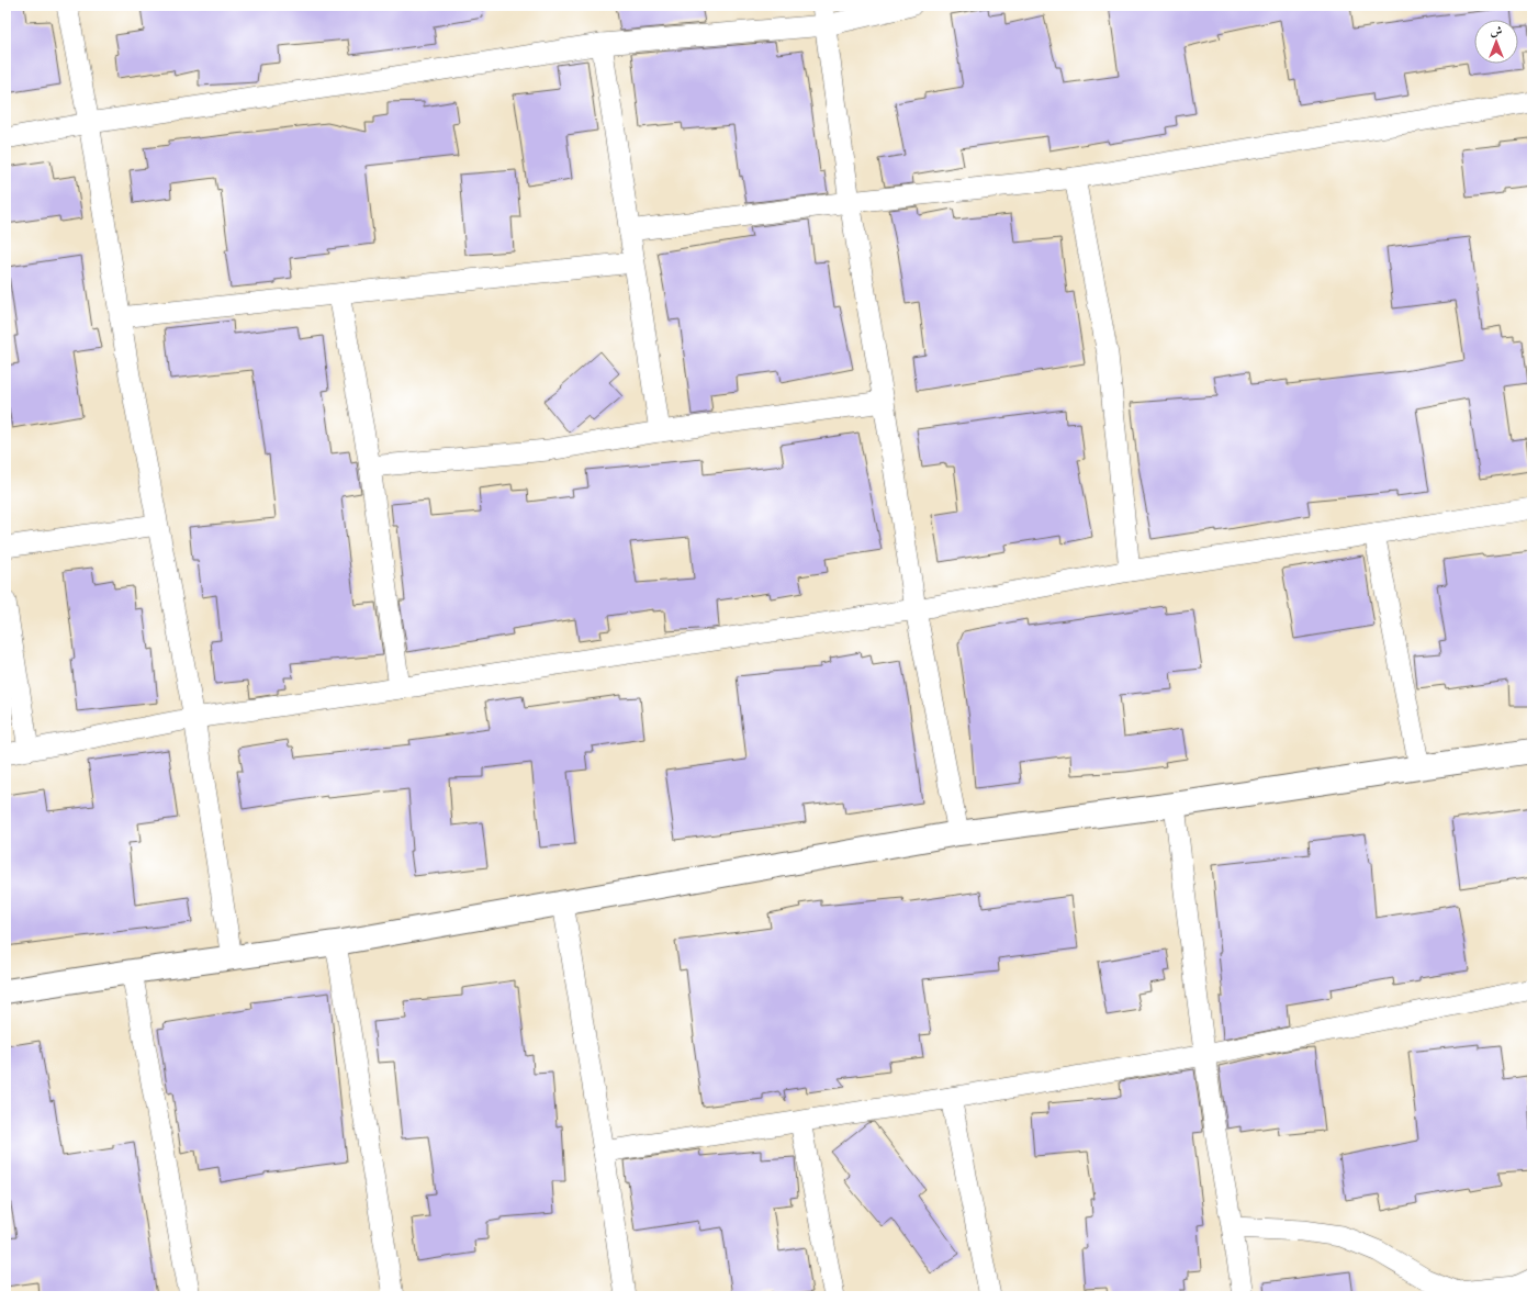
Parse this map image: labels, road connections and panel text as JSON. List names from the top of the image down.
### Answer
{
  "north": "top"
}
